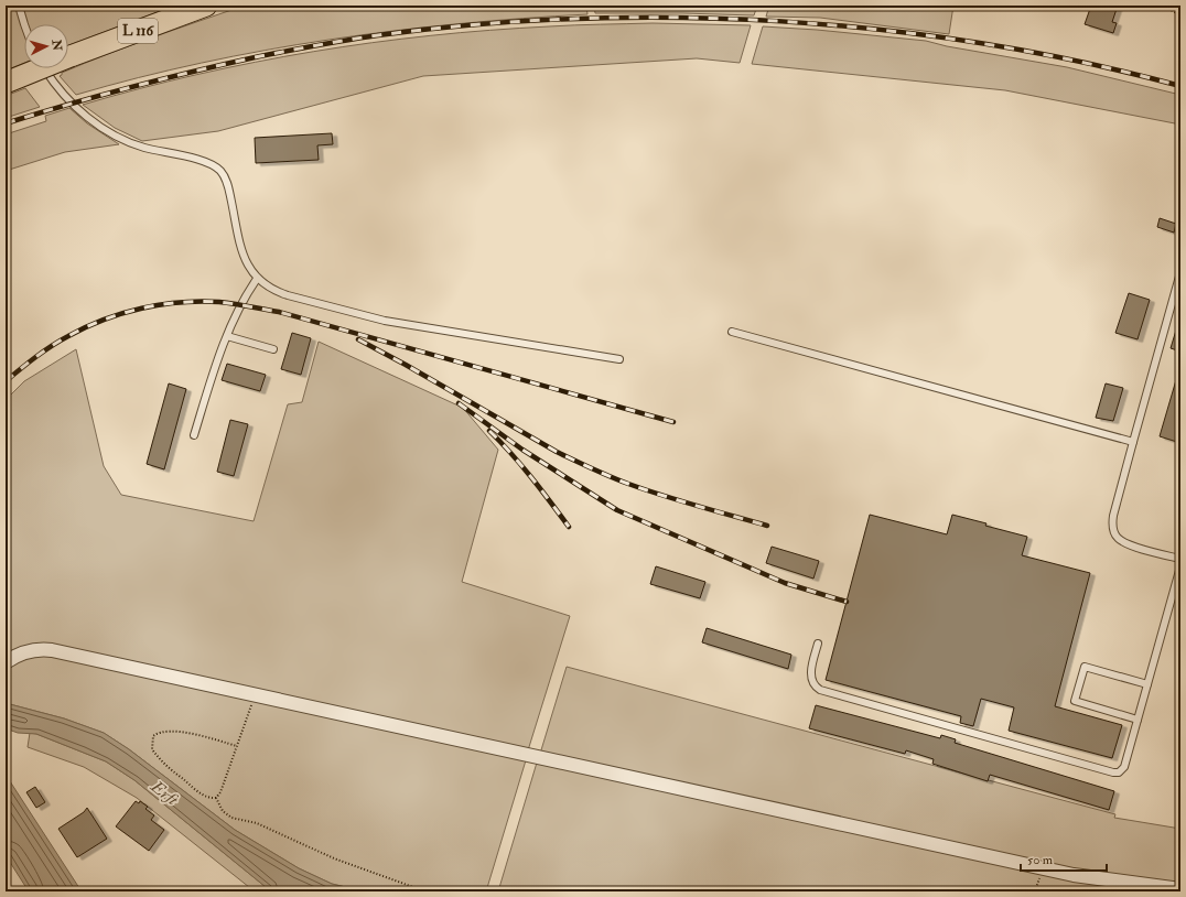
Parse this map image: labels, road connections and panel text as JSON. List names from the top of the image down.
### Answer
{
  "streets": {
    "main road": ["L 116"]
  },
  "water": ["Erft"],
  "scale_bar": "50 m",
  "north": "right"
}
